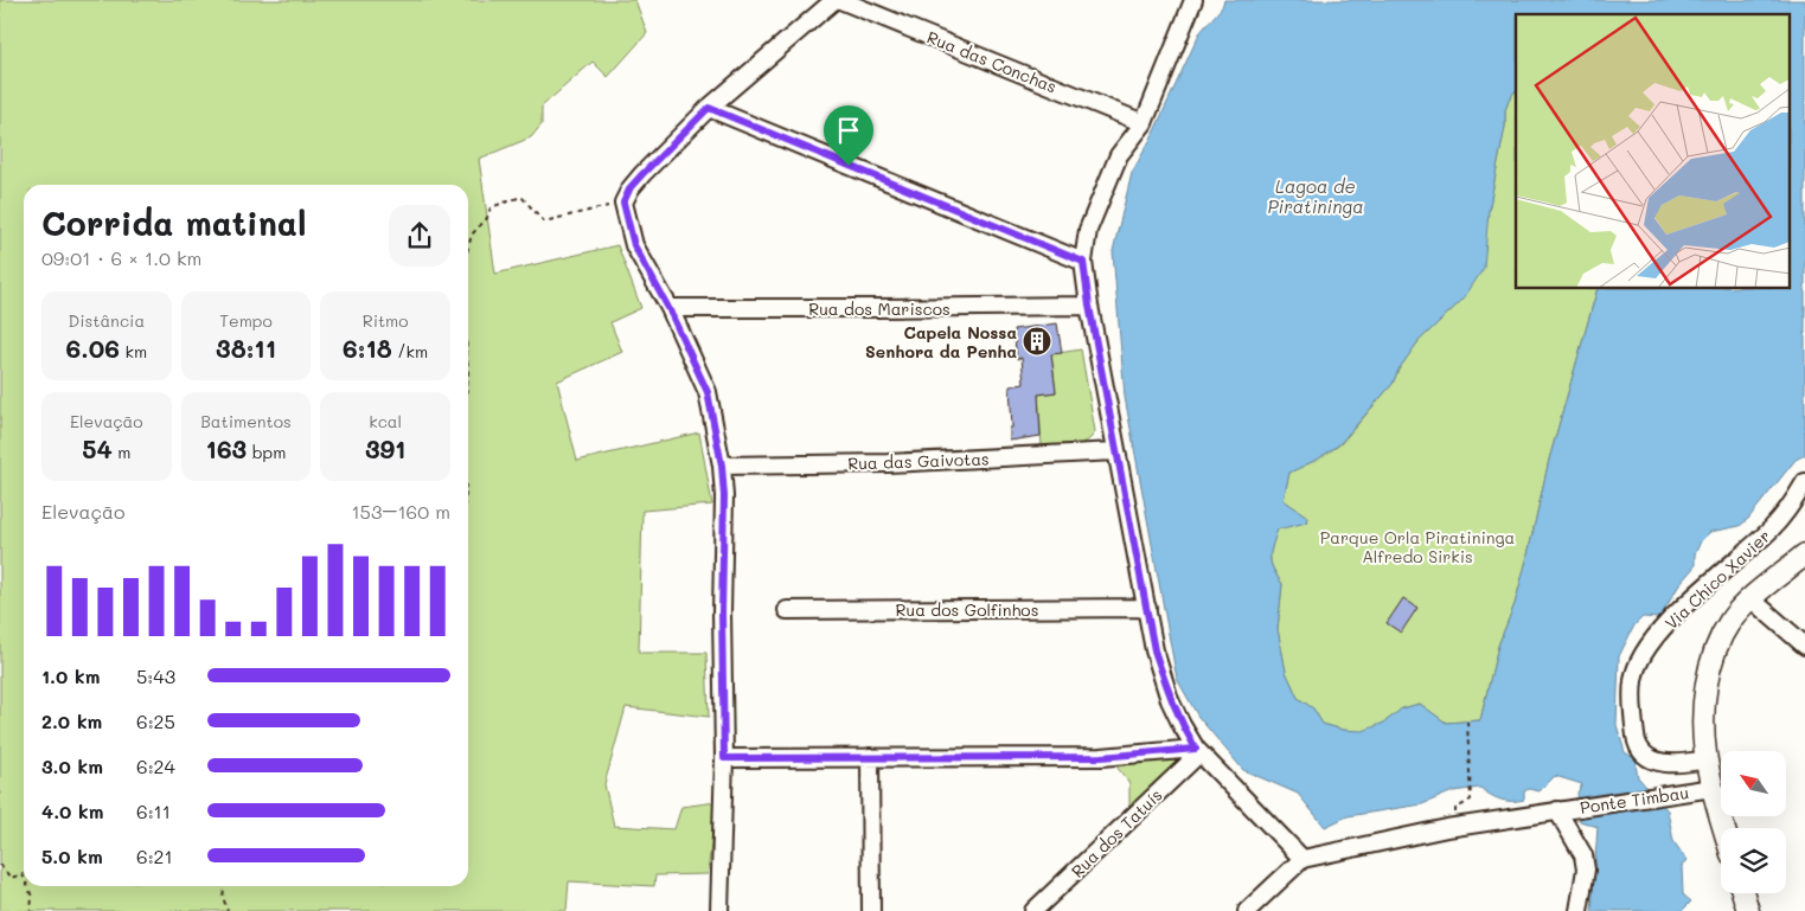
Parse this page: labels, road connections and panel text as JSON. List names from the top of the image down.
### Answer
{
  "streets": {
    "street": [
      "Rua das Conchas",
      "Rua dos Mariscos",
      "Rua das Gaivotas",
      "Via Chico Xavier",
      "Rua dos Golfinhos",
      "Ponte Timbau",
      "Rua dos Tatuís"
    ]
  },
  "water": ["Lagoa de Piratininga"],
  "parks": ["Parque Orla Piratininga Alfredo Sirkis"],
  "places": {
    "building": ["Capela Nossa Senhora da Penha"]
  },
  "north": "top left",
  "page": {
    "heading": ["Corrida matinal", "09:01 · 6 × 1.0 km"],
    "stats": [
      ["Distância", "6.06 km"],
      ["Tempo", "38:11"],
      ["Ritmo", "6:18 /km"],
      ["Elevação", "54 m"],
      ["Batimentos", "163 bpm"],
      ["kcal", "391"]
    ],
    "chart": ["Elevação", "153–160 m"],
    "list": [
      {
        "name": "1.0 km",
        "note": "5:43"
      },
      {
        "name": "2.0 km",
        "note": "6:25"
      },
      {
        "name": "3.0 km",
        "note": "6:24"
      },
      {
        "name": "4.0 km",
        "note": "6:11"
      },
      {
        "name": "5.0 km",
        "note": "6:21"
      }
    ]
  }
}
